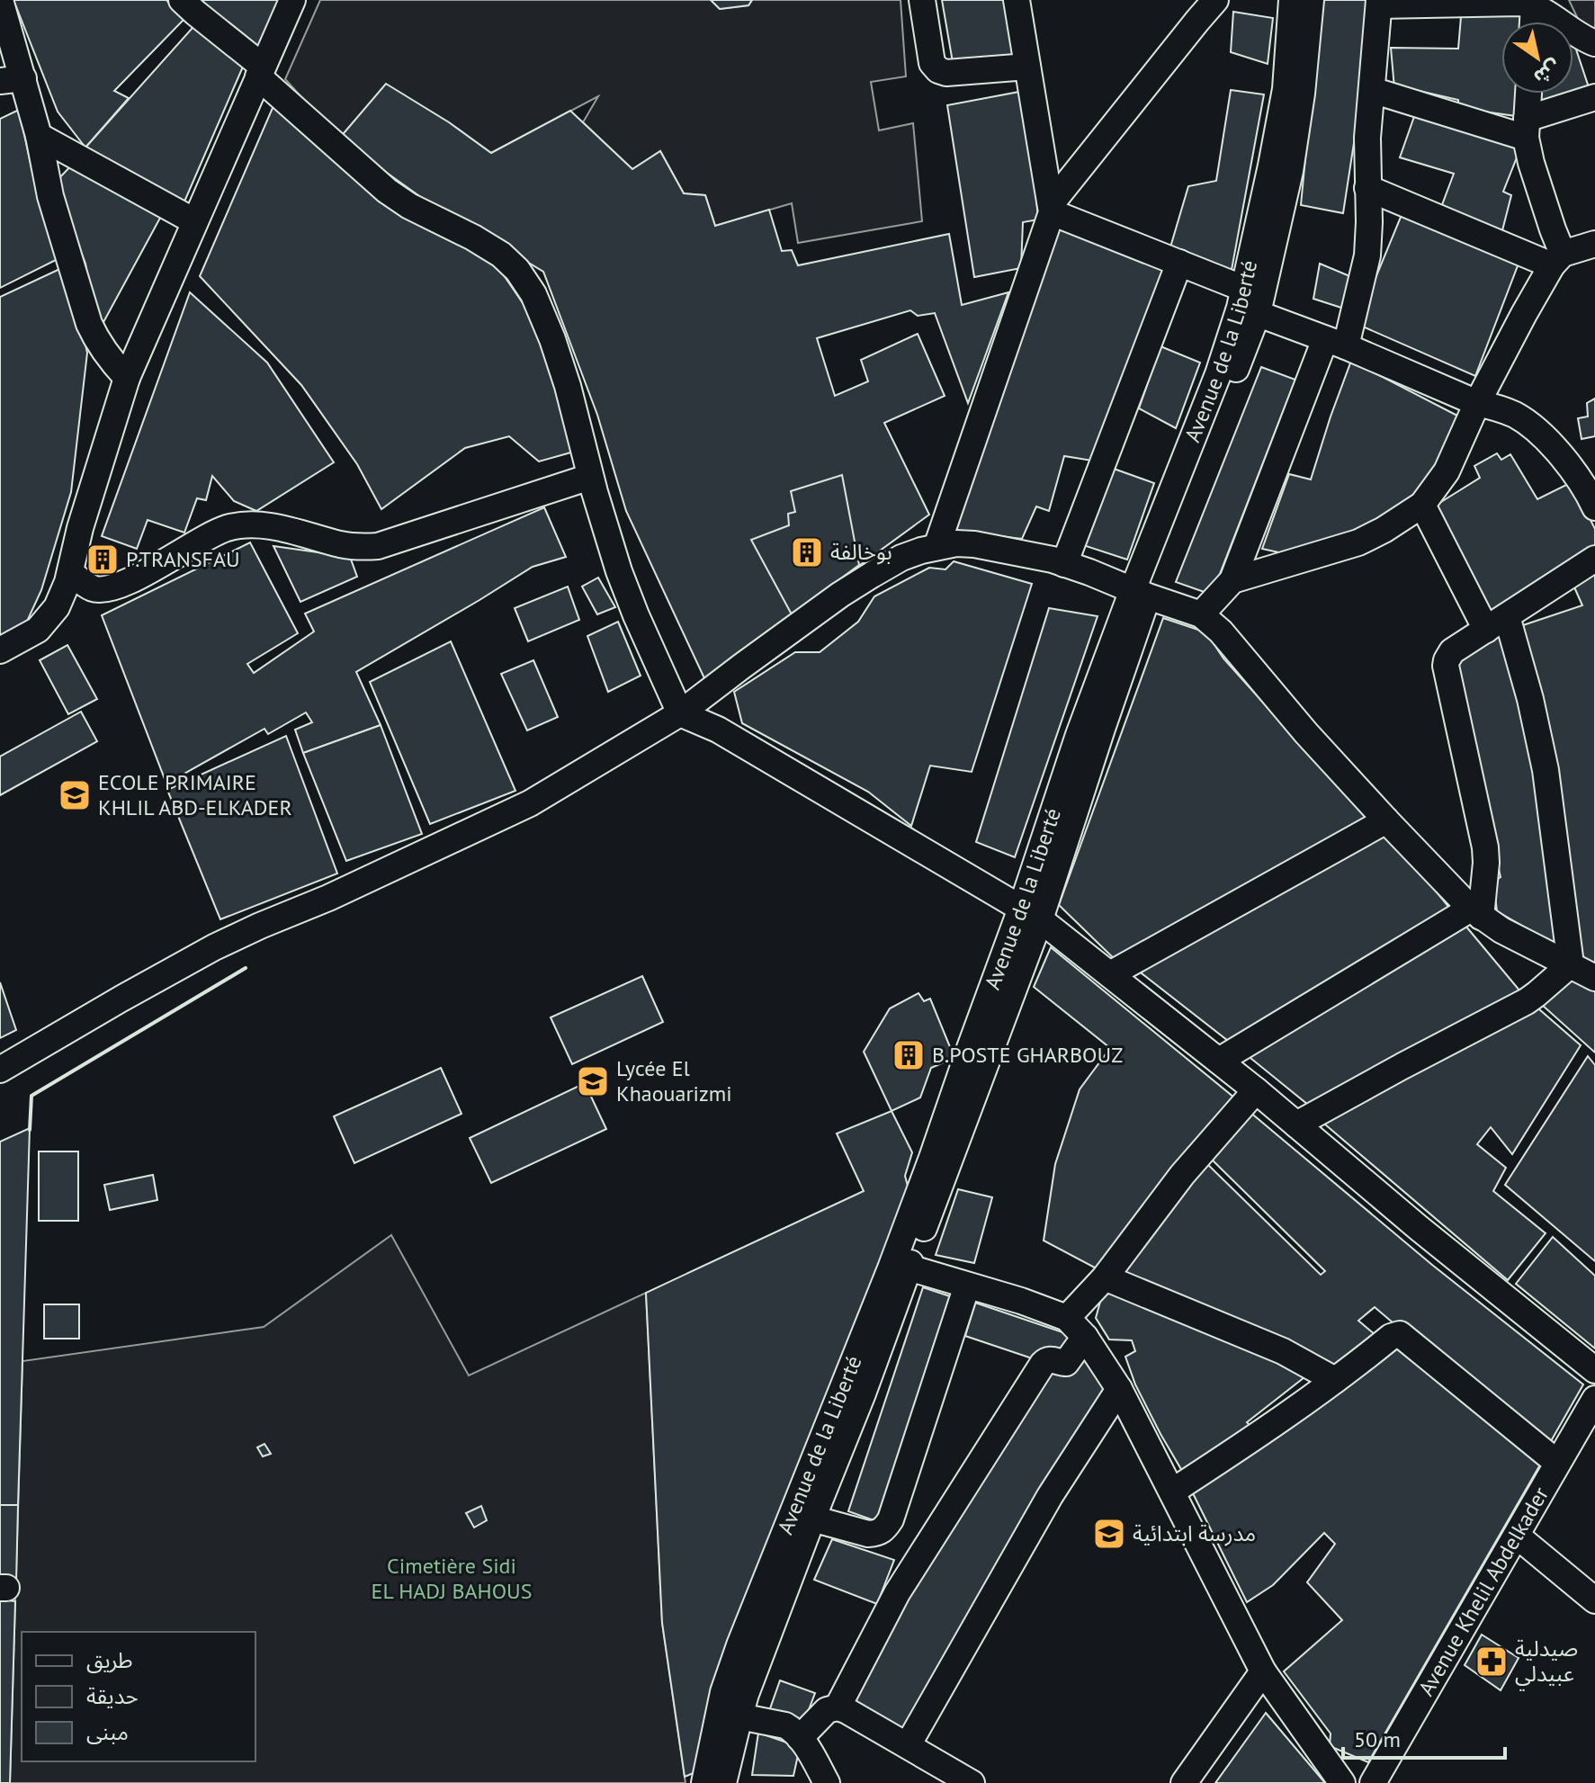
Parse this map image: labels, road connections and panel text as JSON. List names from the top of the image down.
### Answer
{
  "streets": {
    "street": ["Avenue de la Liberté", "Avenue Khelil Abdelkader"]
  },
  "parks": ["Cimetière Sidi EL HADJ BAHOUS"],
  "places": {
    "building": ["بوخالفة", "P.TRANSFAU", "B.POSTE GHARBOUZ"],
    "school or university": ["ECOLE PRIMAIRE KHLIL ABD-ELKADER", "Lycée El Khaouarizmi", "مدرسة ابتدائية"],
    "pharmacy": ["صيدلية عبيدلي"]
  },
  "legend": ["طريق", "حديقة", "مبنى"],
  "scale_bar": "50 m",
  "north": "bottom right"
}
